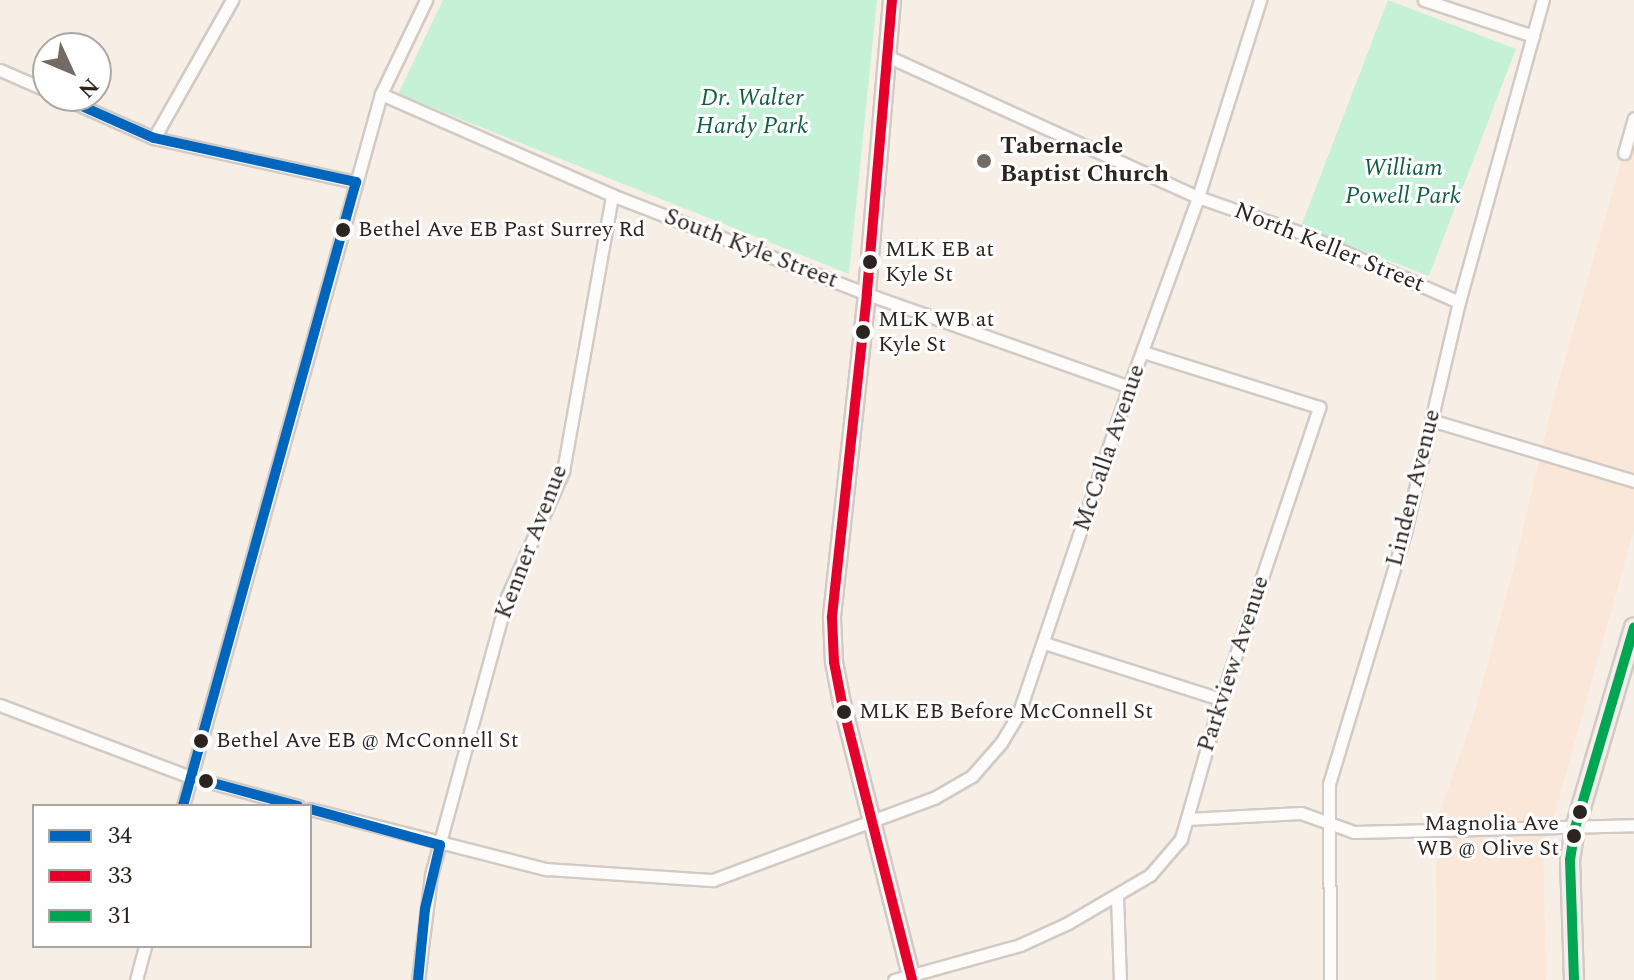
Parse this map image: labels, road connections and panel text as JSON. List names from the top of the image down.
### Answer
{
  "streets": {
    "street": [
      "North Keller Street",
      "South Kyle Street",
      "McCalla Avenue",
      "Linden Avenue",
      "Kenner Avenue",
      "Parkview Avenue"
    ]
  },
  "crossings": [
    ["North Keller Street", "McCalla Avenue"],
    ["North Keller Street", "Linden Avenue"],
    ["South Kyle Street", "McCalla Avenue"],
    ["South Kyle Street", "Kenner Avenue"],
    ["McCalla Avenue", "Kenner Avenue"],
    ["McCalla Avenue", "Parkview Avenue"]
  ],
  "parks": ["Dr. Walter Hardy Park", "William Powell Park"],
  "places": [
    "Tabernacle Baptist Church",
    "Bethel Ave EB Past Surrey Rd",
    "MLK EB at Kyle St",
    "MLK WB at Kyle St",
    "MLK EB Before McConnell St",
    "Bethel Ave EB @ McConnell St",
    "Magnolia Ave WB @ Olive St"
  ],
  "lines": ["transit line 33", "transit line 34", "transit line 31"],
  "legend": ["34", "33", "31"],
  "north": "bottom right"
}
